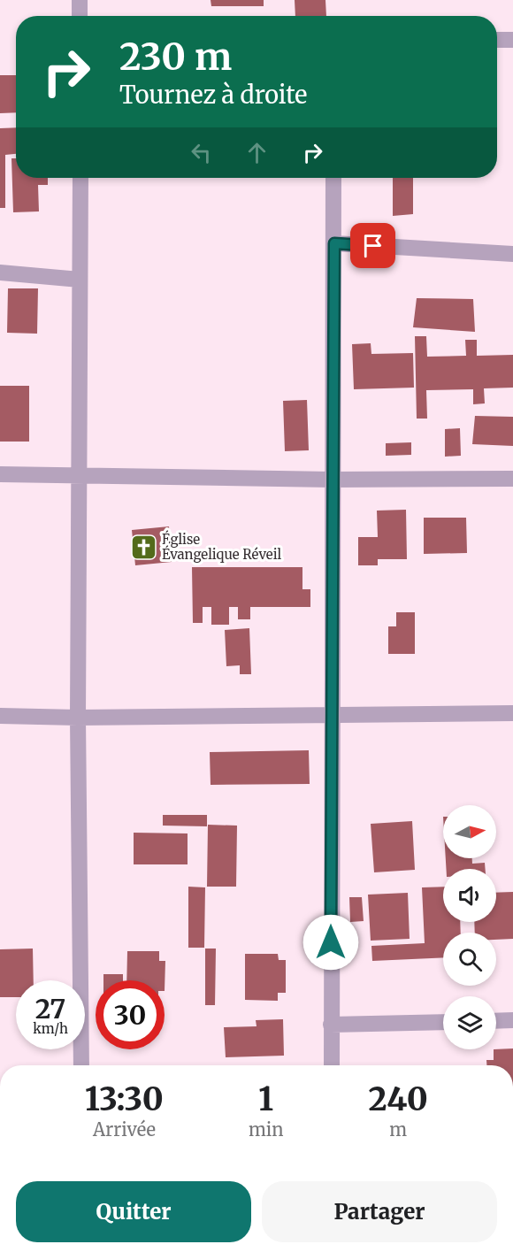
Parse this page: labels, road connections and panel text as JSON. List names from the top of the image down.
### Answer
{
  "places": {
    "church": ["Église Évangelique Réveil"]
  },
  "north": "right",
  "page": {
    "turn": ["230 m", "Tournez à droite"],
    "speed": "27 km/h",
    "limit": "30",
    "eta": [
      "13:30",
      "Arrivée",
      "1",
      "min",
      "240",
      "m"
    ],
    "buttons": ["Quitter", "Partager"]
  }
}
